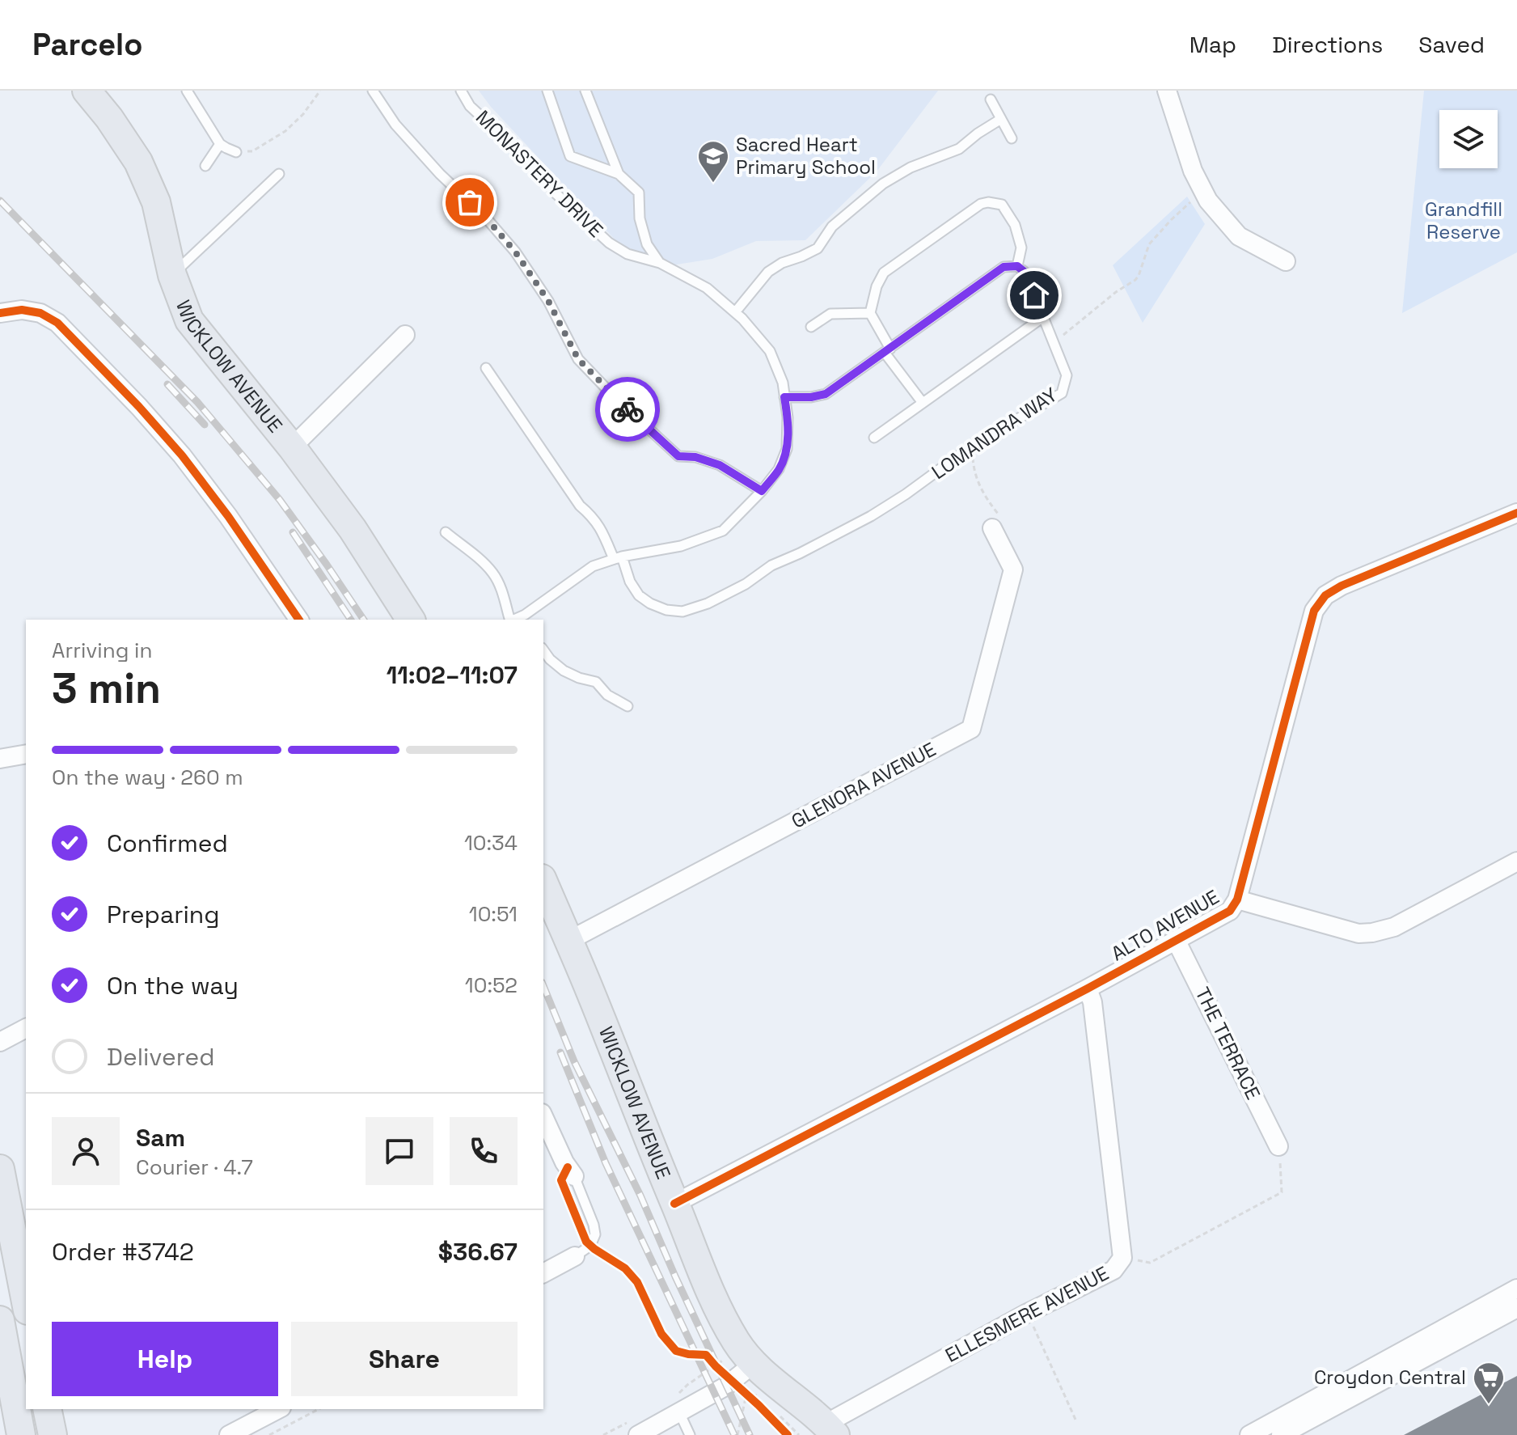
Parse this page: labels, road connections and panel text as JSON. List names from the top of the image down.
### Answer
{
  "streets": {
    "main road": ["WICKLOW AVENUE"],
    "street": [
      "GLENORA AVENUE",
      "ALTO AVENUE",
      "THE TERRACE",
      "ELLESMERE AVENUE"
    ],
    "lane": ["MONASTERY DRIVE", "LOMANDRA WAY"]
  },
  "crossings": [
    ["MONASTERY DRIVE", "LOMANDRA WAY"],
    ["WICKLOW AVENUE", "GLENORA AVENUE"],
    ["WICKLOW AVENUE", "ALTO AVENUE"],
    ["WICKLOW AVENUE", "ELLESMERE AVENUE"],
    ["ALTO AVENUE", "THE TERRACE"],
    ["ALTO AVENUE", "ELLESMERE AVENUE"]
  ],
  "parks": ["Grandfill Reserve"],
  "places": {
    "school or university": ["Sacred Heart Primary School"],
    "supermarket": ["Croydon Central"]
  },
  "page": {
    "header": "Parcelo",
    "nav": ["Map", "Directions", "Saved"],
    "heading": ["3 min", "Arriving in", "11:02–11:07"],
    "panel": [
      "Sam",
      "Courier · 4.7",
      "Order #3742",
      "$36.67"
    ],
    "bar": "On the way · 260 m",
    "list": [
      ["Confirmed", "10:34"],
      ["Preparing", "10:51"],
      ["On the way", "10:52"],
      "Delivered"
    ],
    "buttons": ["Help", "Share"]
  }
}
